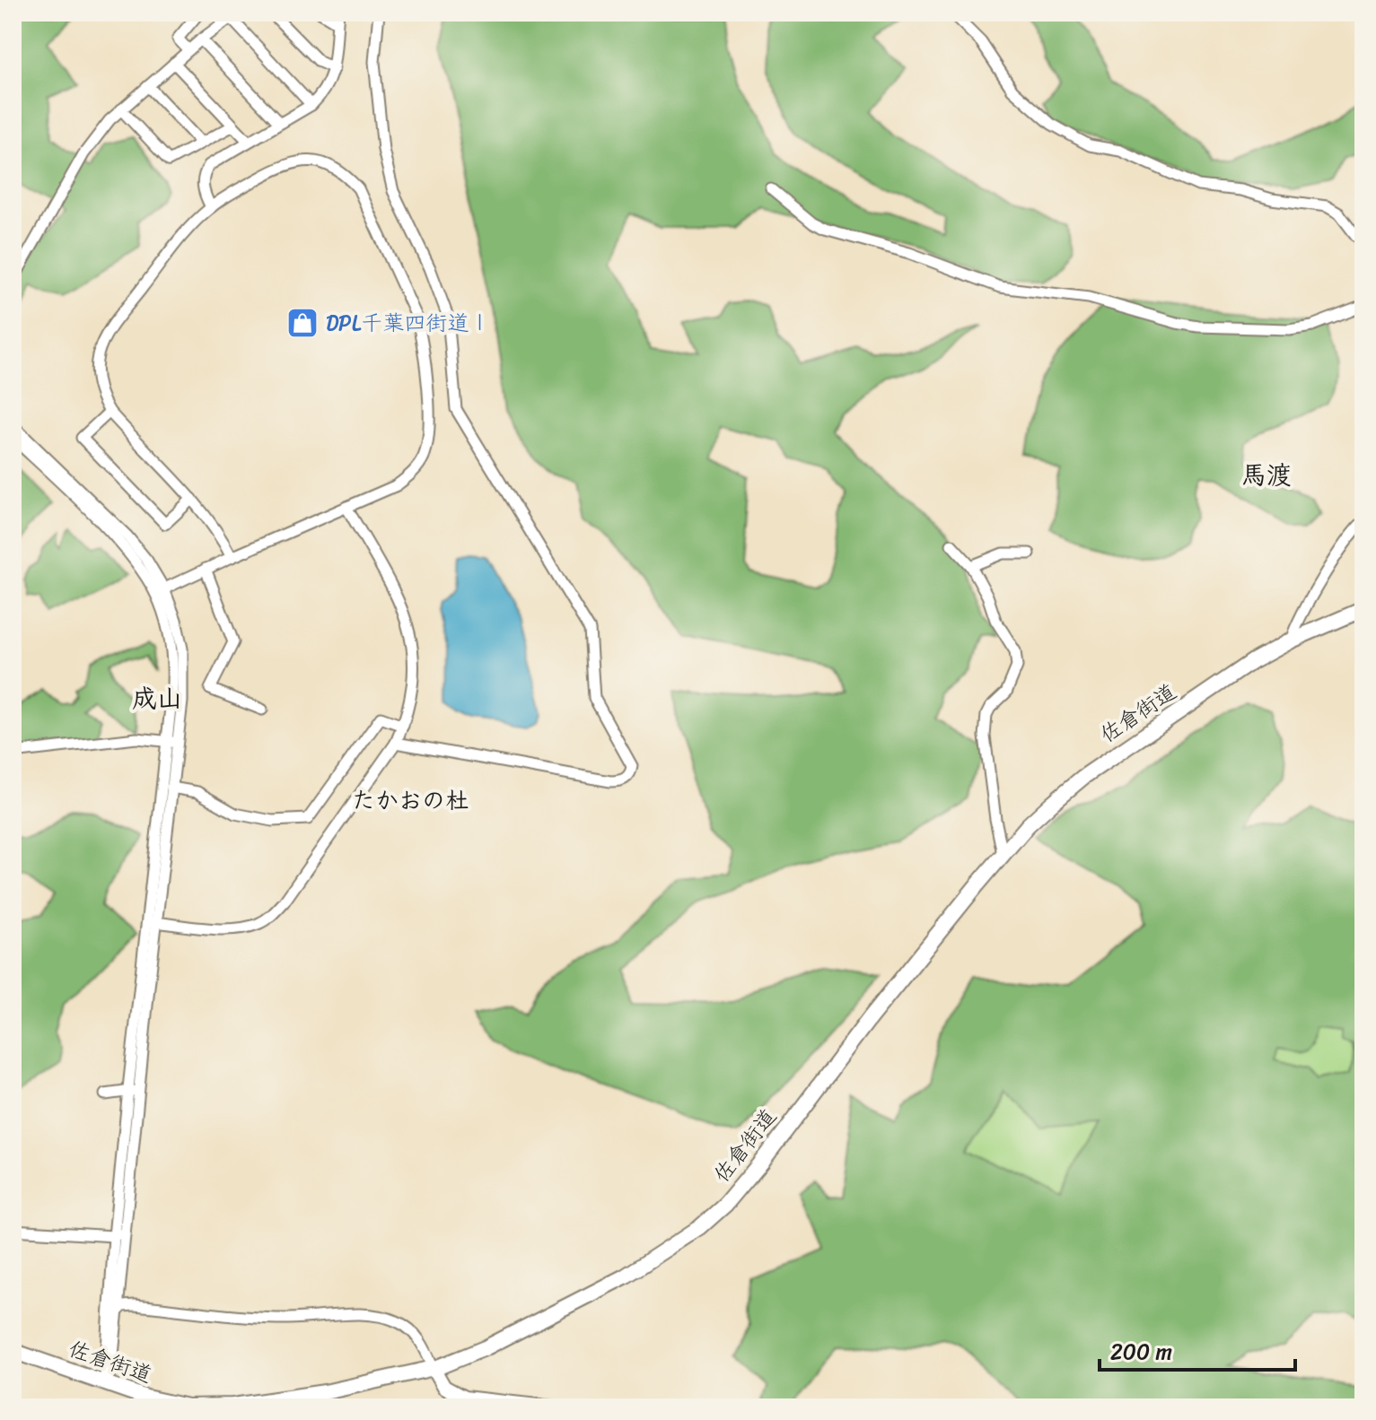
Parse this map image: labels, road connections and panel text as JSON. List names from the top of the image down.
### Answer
{
  "streets": {
    "highway": ["佐倉街道"]
  },
  "districts": ["馬渡", "成山", "たかおの杜"],
  "places": {
    "shop": ["DPL千葉四街道Ⅰ"]
  },
  "scale_bar": "200 m"
}
